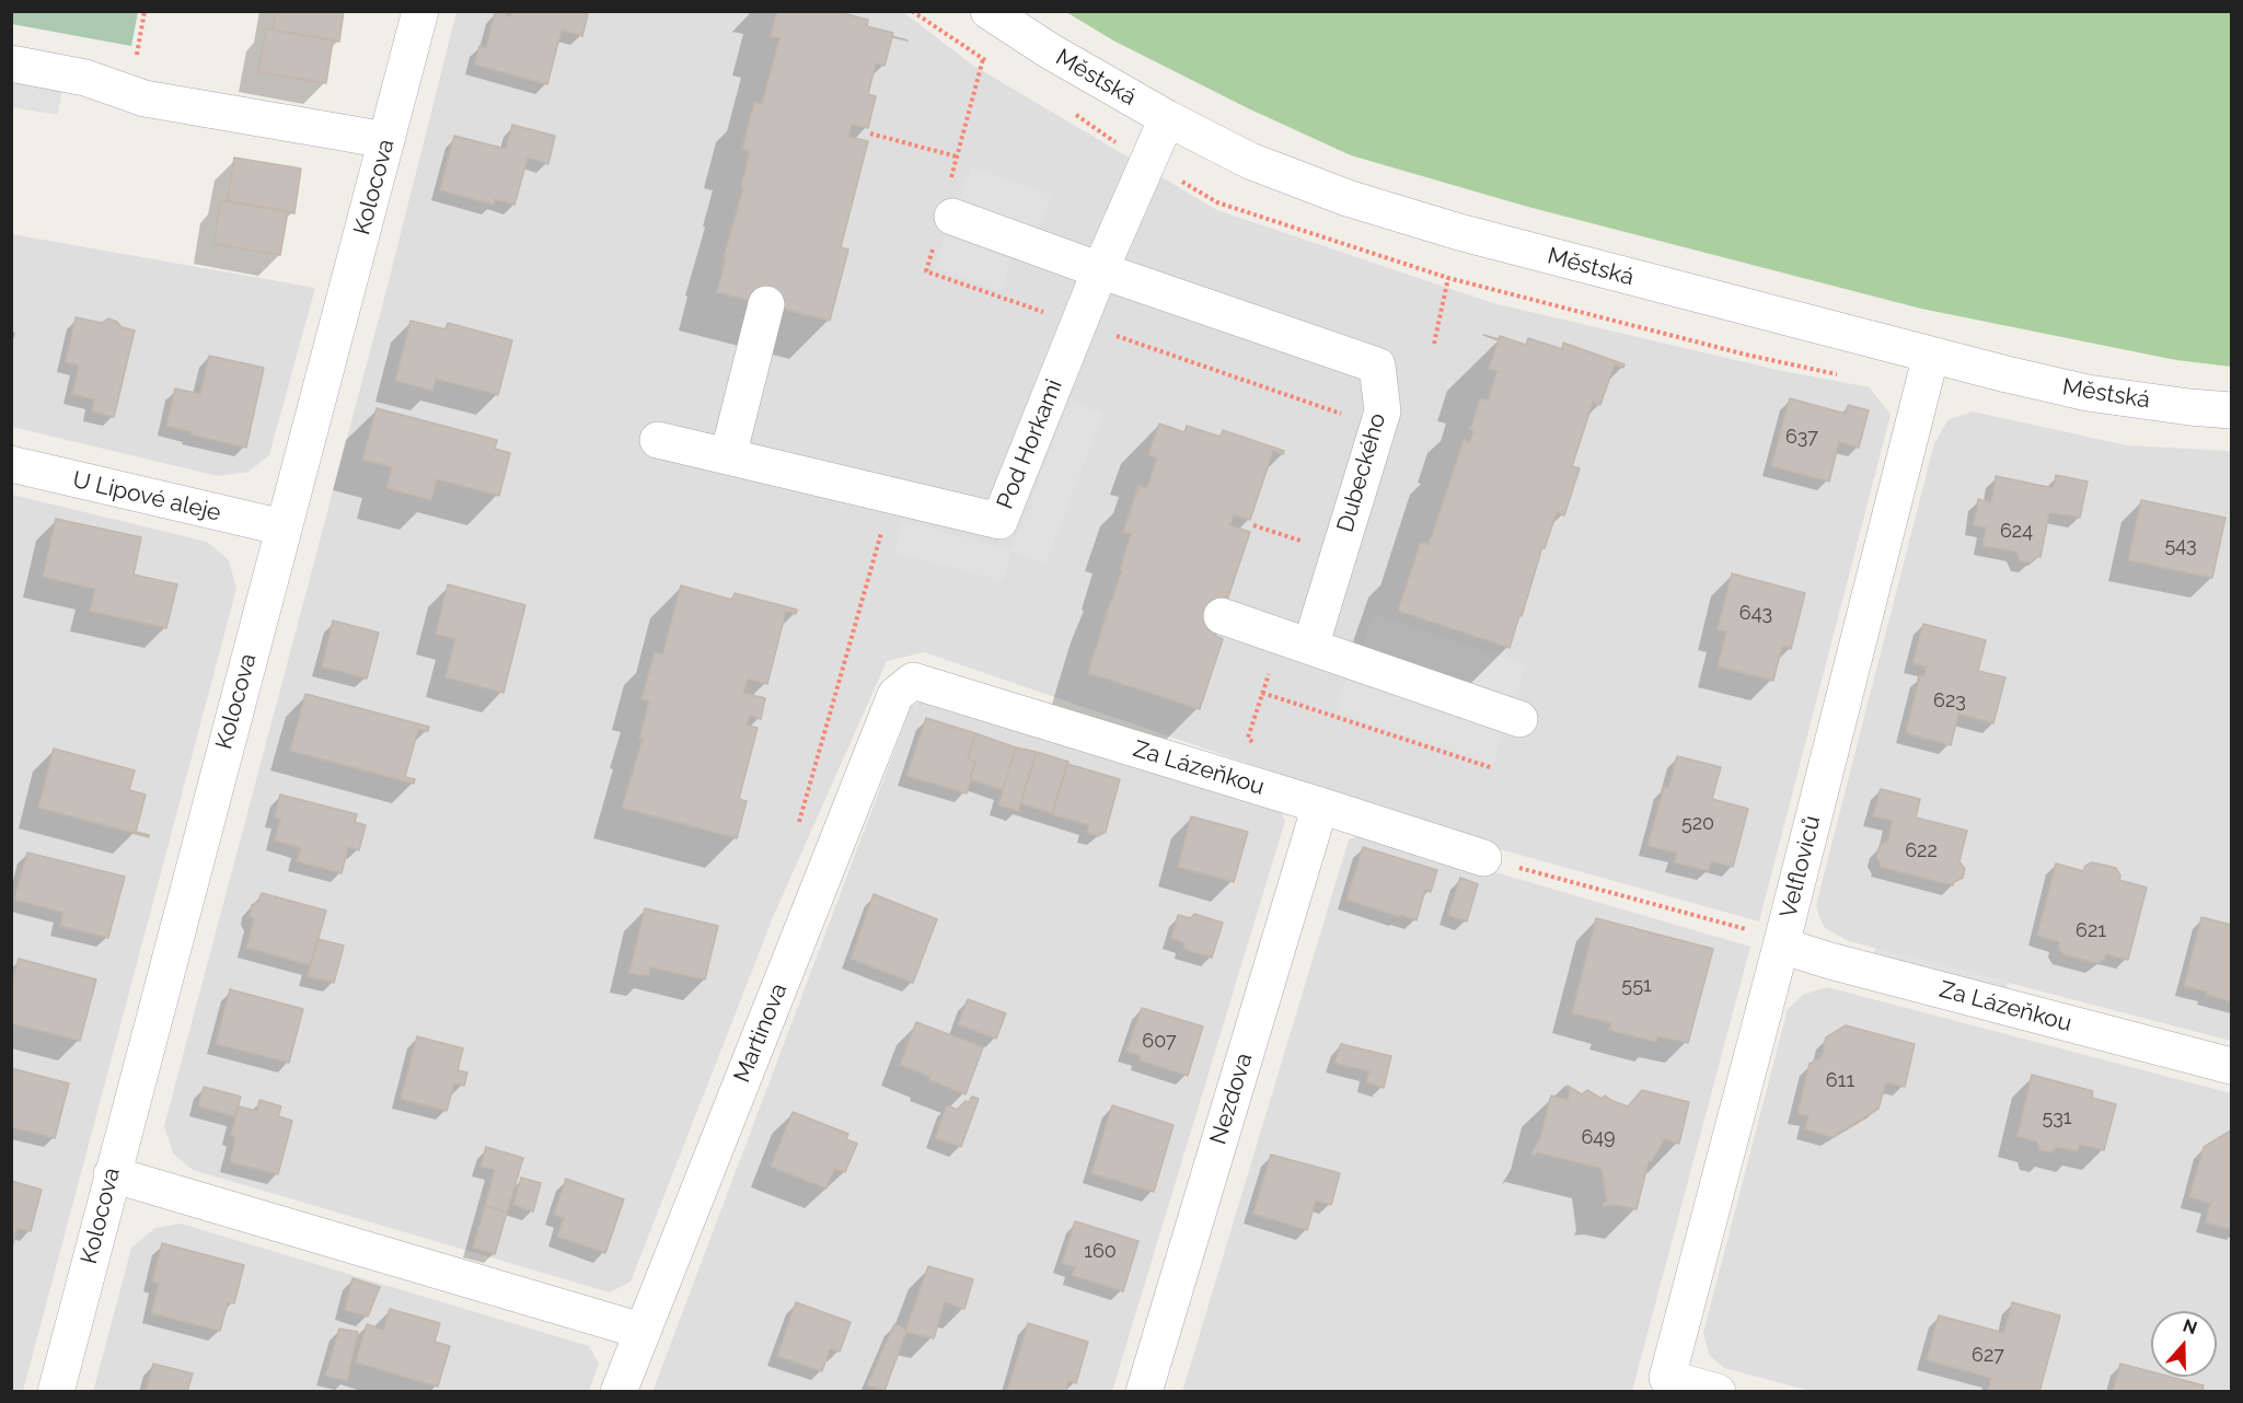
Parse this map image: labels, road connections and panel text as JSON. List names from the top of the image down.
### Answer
{
  "streets": {
    "street": [
      "Městská",
      "Kolocova",
      "Pod Horkami",
      "Dubeckého",
      "U Lipové aleje",
      "Za Lázeňkou",
      "Velfloviců",
      "Martinova",
      "Nezdova"
    ]
  },
  "crossings": [
    ["Městská", "Pod Horkami"],
    ["Městská", "Velfloviců"],
    ["Kolocova", "U Lipové aleje"],
    ["Pod Horkami", "Dubeckého"],
    ["Za Lázeňkou", "Velfloviců"],
    ["Za Lázeňkou", "Martinova"],
    ["Za Lázeňkou", "Nezdova"]
  ],
  "house_numbers": [
    "637",
    "624",
    "543",
    "643",
    "623",
    "520",
    "622",
    "621",
    "551",
    "607",
    "611",
    "531",
    "649",
    "160",
    "627"
  ],
  "north": "top"
}
